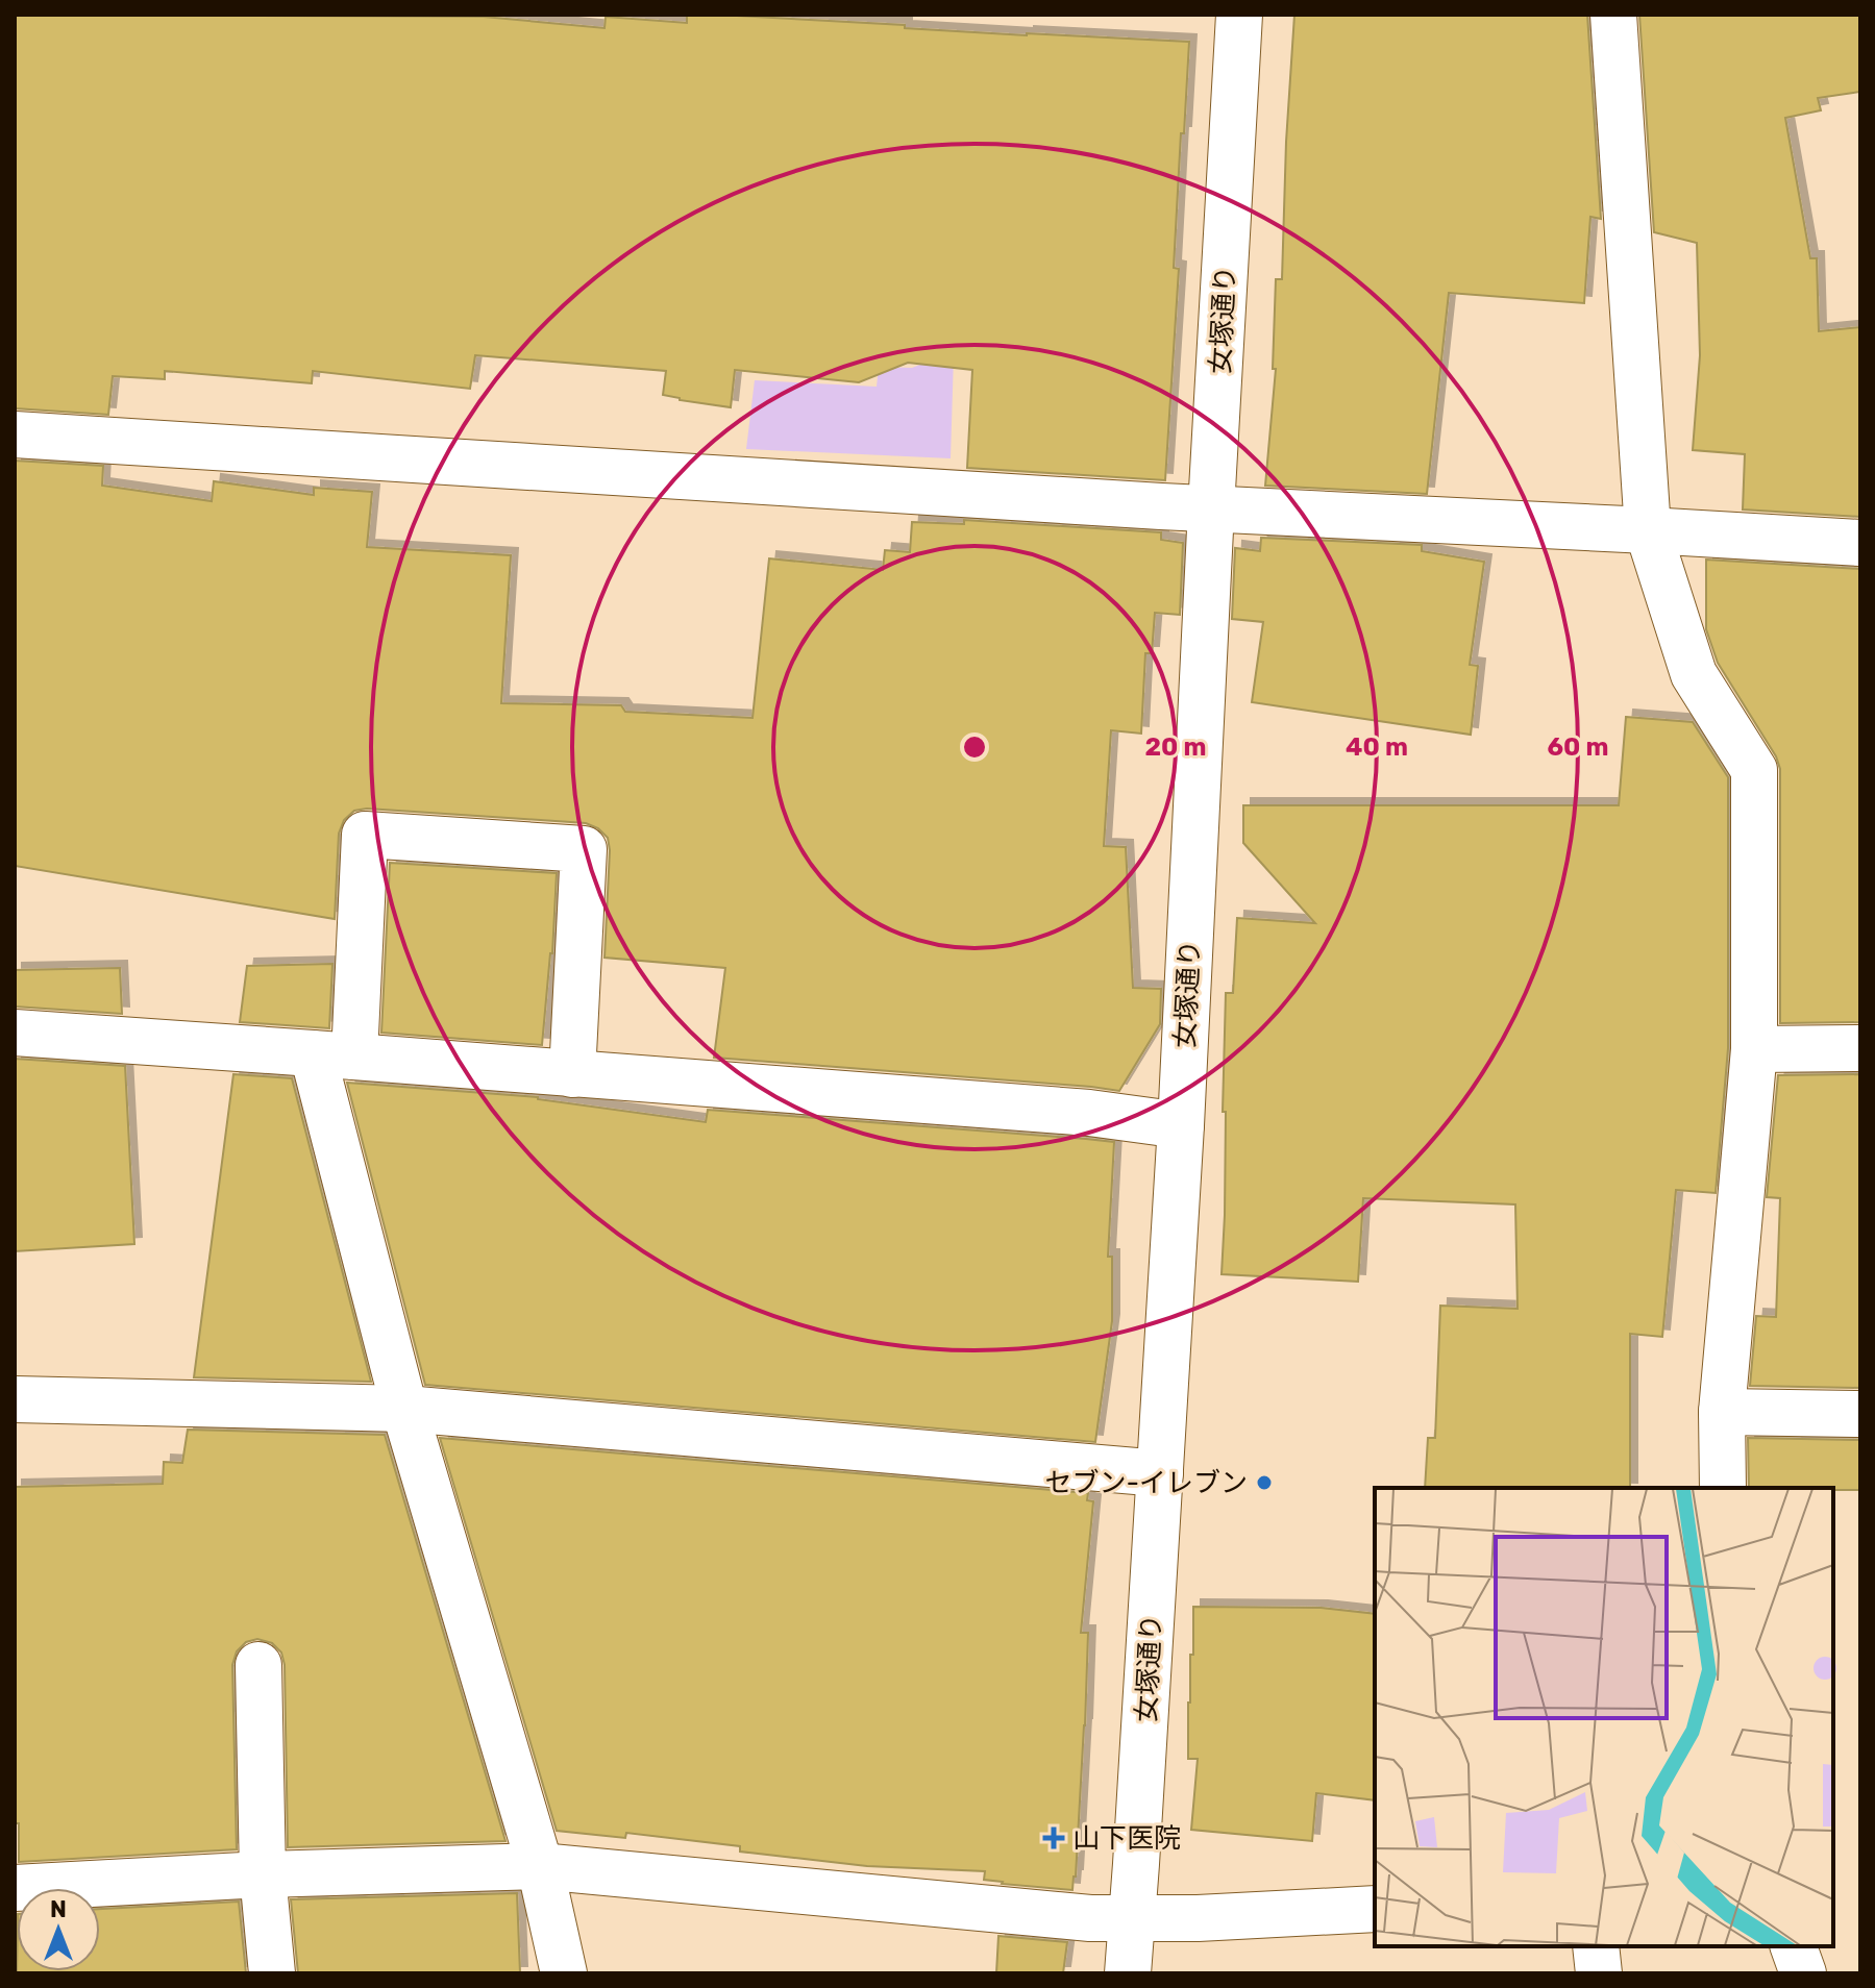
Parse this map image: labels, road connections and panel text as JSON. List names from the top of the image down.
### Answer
{
  "streets": {
    "street": ["女塚通り"]
  },
  "places": {
    "other": ["セブン-イレブン"],
    "health": ["山下医院"]
  },
  "north": "top",
  "rings": ["20 m", "40 m", "60 m"]
}
